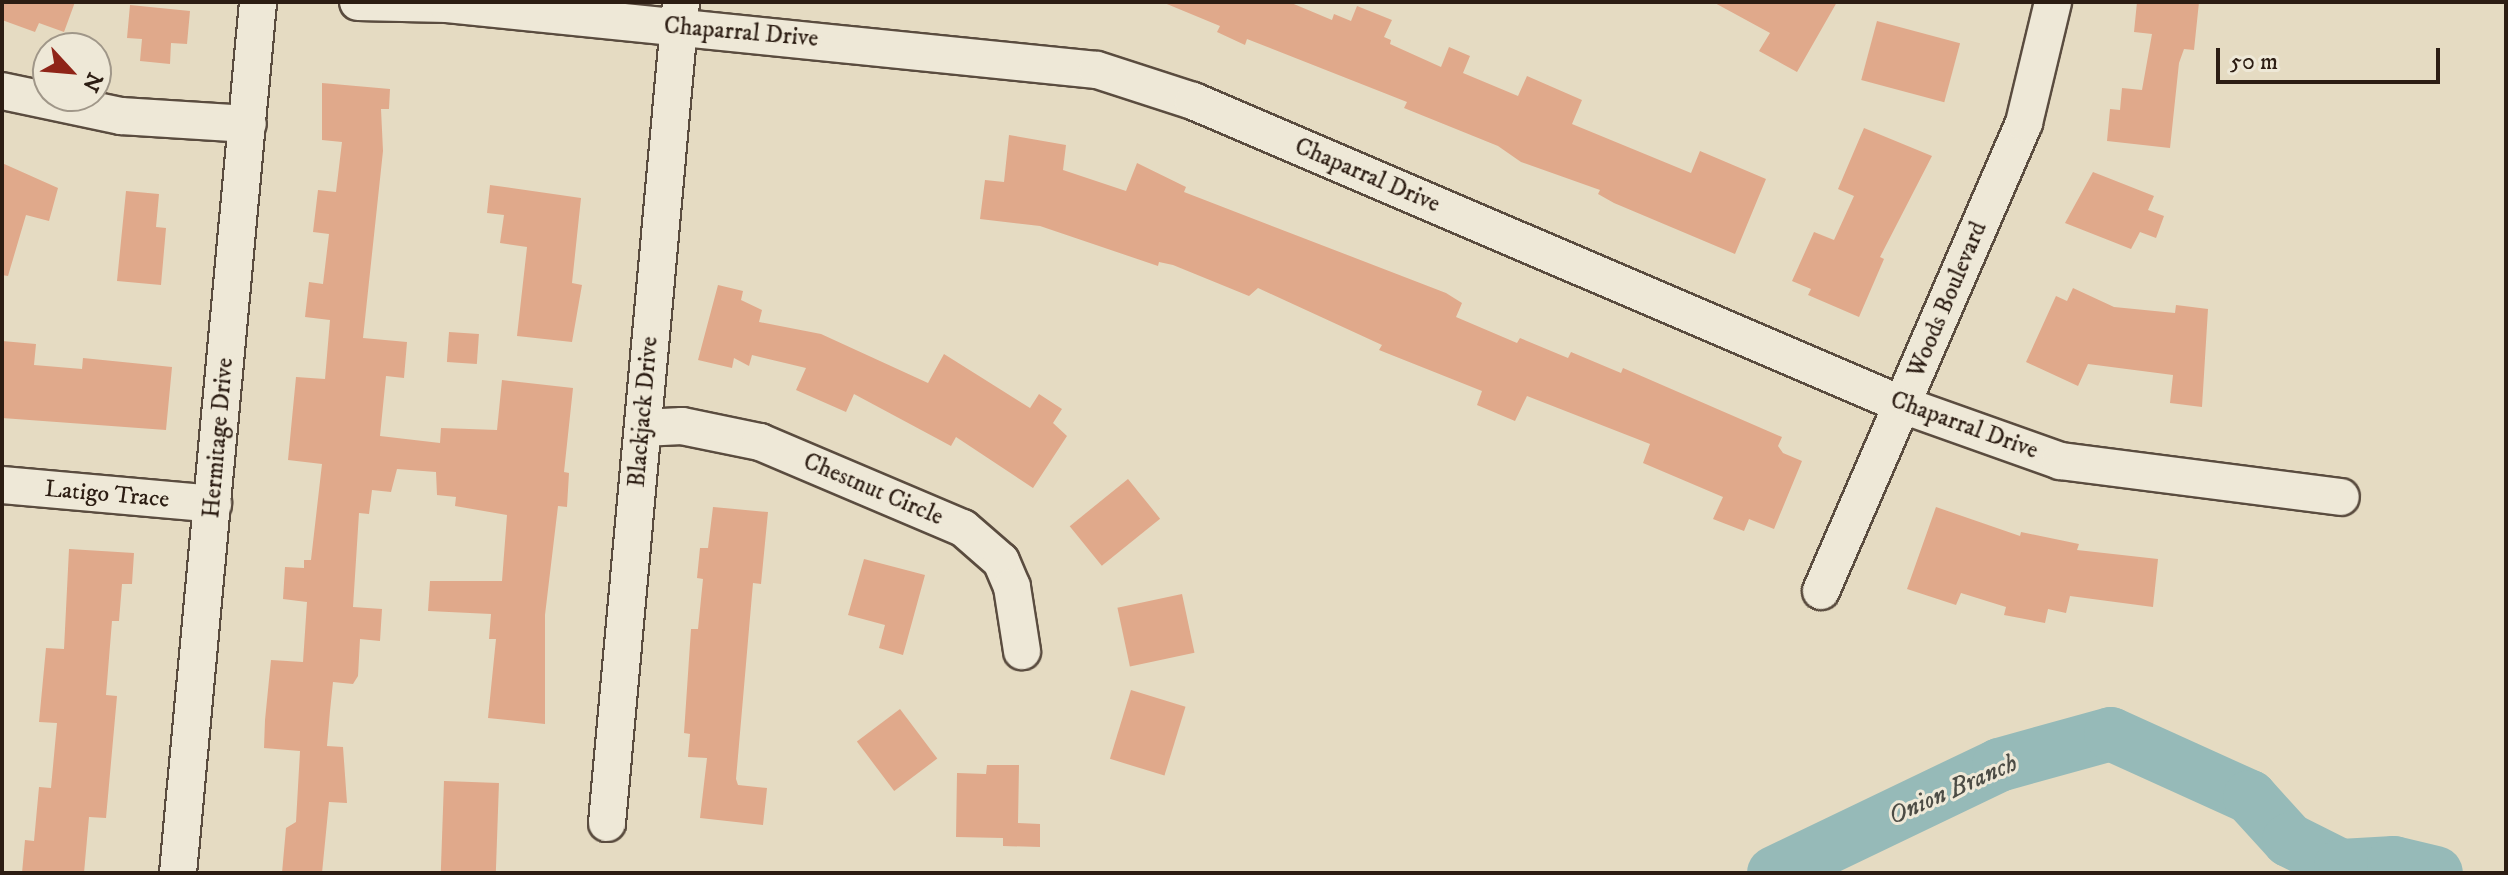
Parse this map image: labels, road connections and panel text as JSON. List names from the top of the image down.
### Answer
{
  "streets": {
    "street": [
      "Chaparral Drive",
      "Woods Boulevard",
      "Blackjack Drive",
      "Hermitage Drive",
      "Chestnut Circle",
      "Latigo Trace"
    ]
  },
  "crossings": [
    ["Chaparral Drive", "Woods Boulevard"],
    ["Chaparral Drive", "Blackjack Drive"],
    ["Blackjack Drive", "Chestnut Circle"],
    ["Hermitage Drive", "Latigo Trace"]
  ],
  "water": ["Onion Branch"],
  "scale_bar": "50 m",
  "north": "bottom right"
}
